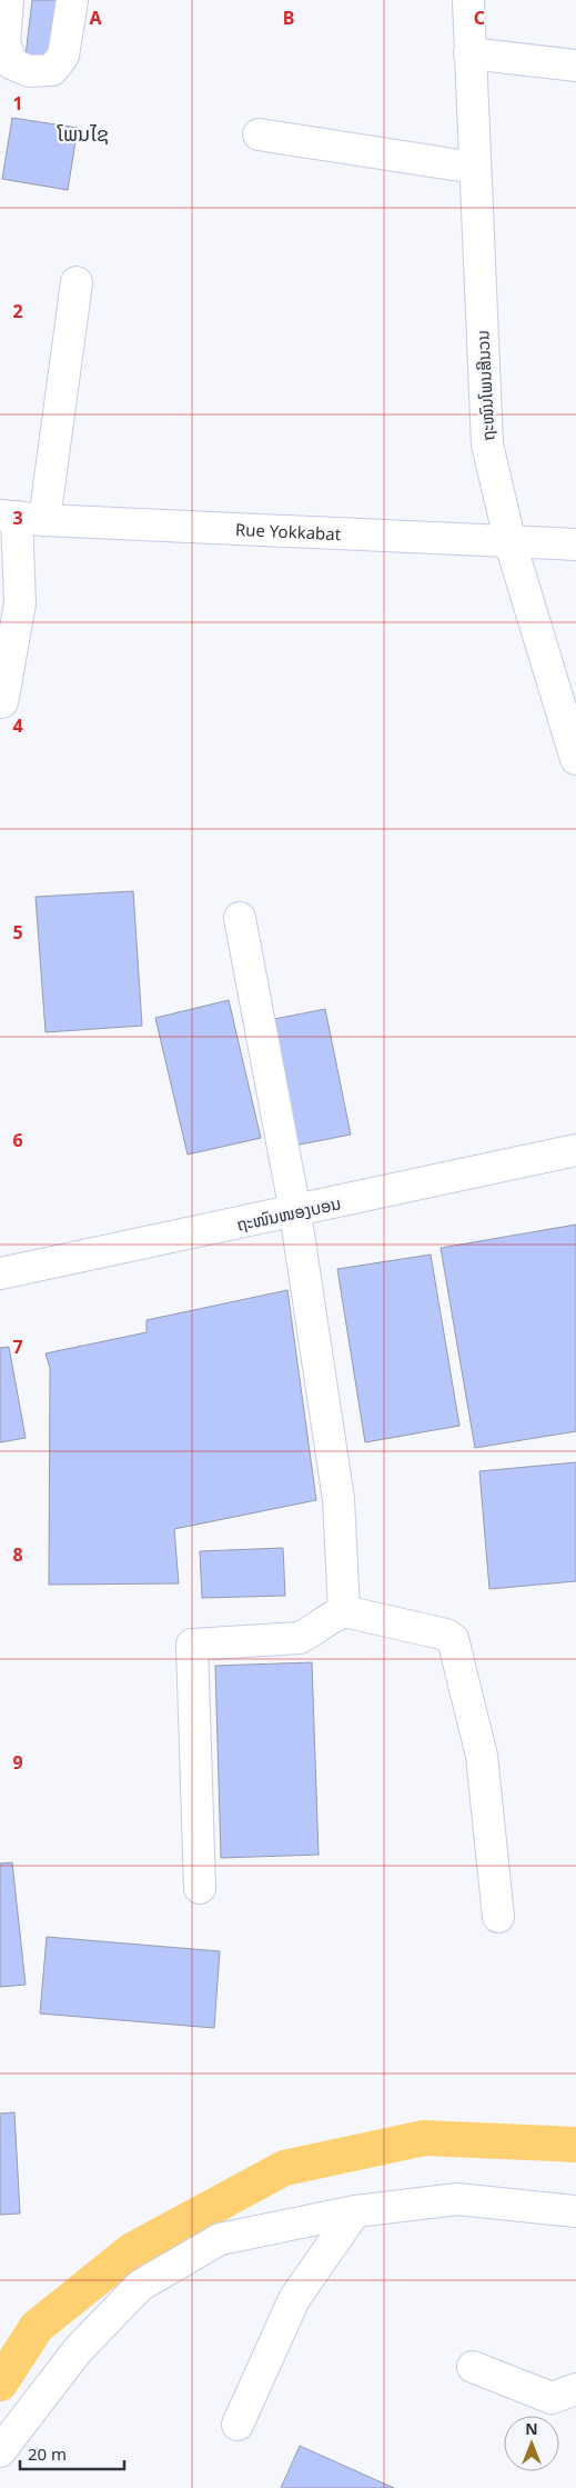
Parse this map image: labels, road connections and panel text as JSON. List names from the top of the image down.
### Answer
{
  "streets": {
    "street": ["ຖະໜົນໂພນສີນວນ", "Rue Yokkabat", "ຖະໜົນໜອງບອນ"]
  },
  "crossings": [
    ["ຖະໜົນໂພນສີນວນ", "Rue Yokkabat"]
  ],
  "districts": ["ໂພນໄຊ"],
  "scale_bar": "20 m",
  "north": "top",
  "grid": {
    "columns": ["A", "B", "C"],
    "rows": [
      "1",
      "2",
      "3",
      "4",
      "5",
      "6",
      "7",
      "8",
      "9"
    ]
  }
}
